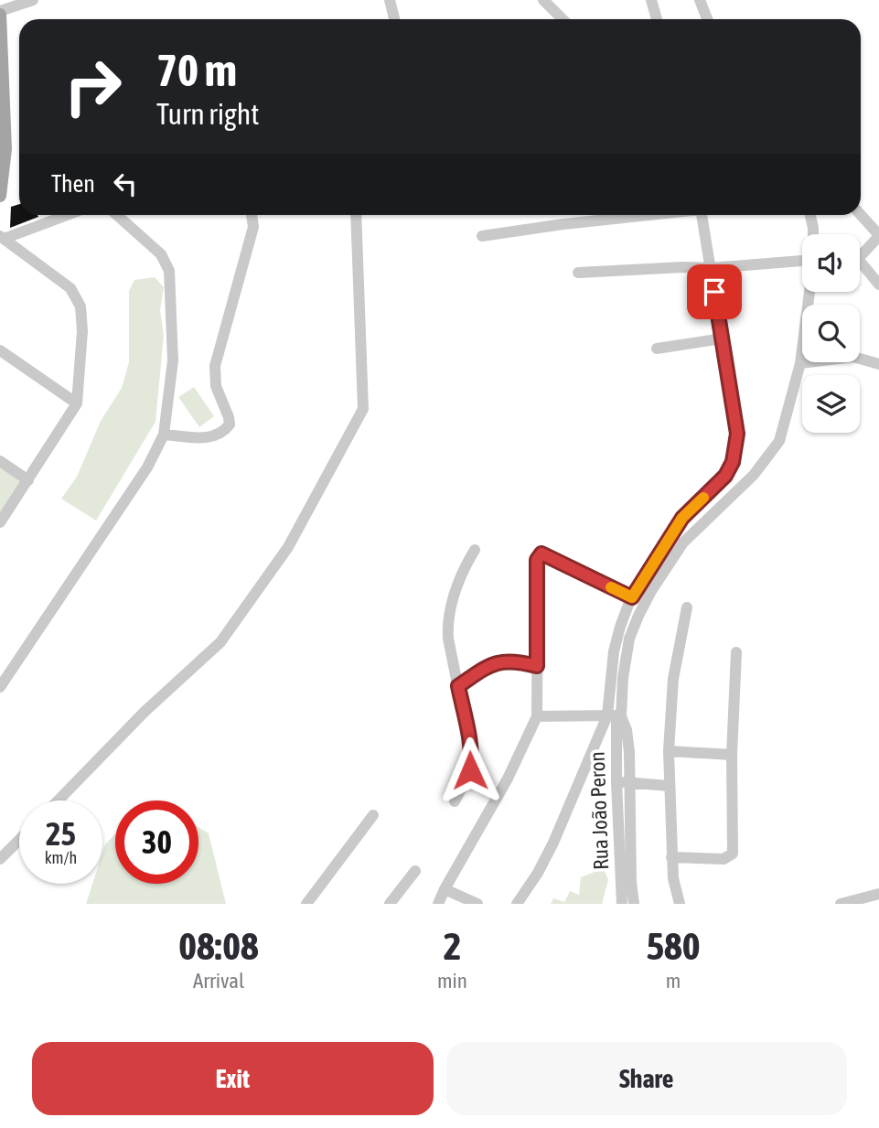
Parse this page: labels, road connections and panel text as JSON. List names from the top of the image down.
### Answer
{
  "streets": {
    "street": ["Rua João Peron"]
  },
  "page": {
    "turn": ["70 m", "Turn right"],
    "then": "Then",
    "speed": "25 km/h",
    "limit": "30",
    "eta": [
      "08:08",
      "Arrival",
      "2",
      "min",
      "580",
      "m"
    ],
    "buttons": ["Exit", "Share"]
  }
}
